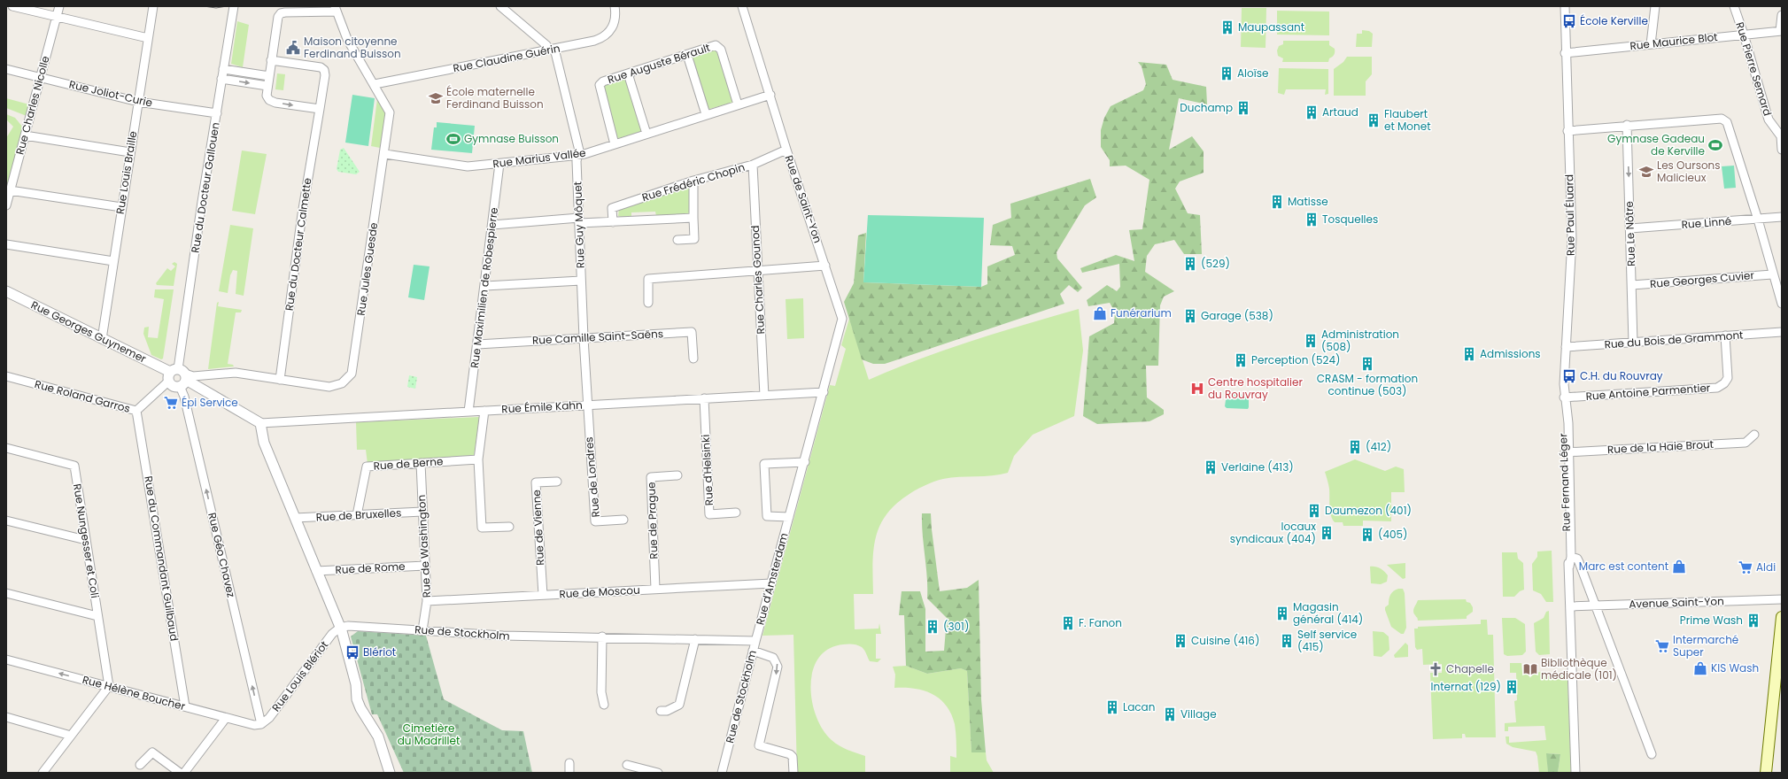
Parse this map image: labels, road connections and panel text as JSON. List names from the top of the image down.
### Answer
{
  "streets": {
    "street": [
      "Rue Maurice Blot",
      "Rue Claudine Guérin",
      "Rue Auguste Bérault",
      "Rue Pierre Semard",
      "Rue Joliot-Curie",
      "Rue Charles Nicolle",
      "Rue Marius Vallée",
      "Rue Louis Braille",
      "Rue Frédéric Chopin",
      "Rue du Docteur Gallouen",
      "Rue de Saint-Yon",
      "Rue Paul Éluard",
      "Rue Linné",
      "Rue Guy Môquet",
      "Rue Le Nôtre",
      "Rue du Docteur Calmette",
      "Rue Jules Guesde",
      "Rue Charles Gounod",
      "Rue Georges Cuvier",
      "Rue Maximilien de Robespierre",
      "Rue Georges Guynemer",
      "Rue Camille Saint-Saëns",
      "Rue du Bois de Grammont",
      "Rue Antoine Parmentier",
      "Rue Roland Garros",
      "Rue Émile Kahn",
      "Rue de la Haie Brout",
      "Rue de Berne",
      "Rue d'Helsinki",
      "Rue de Londres",
      "Rue Fernand Léger",
      "Rue de Bruxelles",
      "Rue de Prague",
      "Rue de Vienne",
      "Rue Nungesser et Coli",
      "Rue de Washington",
      "Rue Géo Chavez",
      "Rue du Commandant Guilbaud",
      "Rue de Rome",
      "Rue d'Amsterdam",
      "Rue de Moscou",
      "Avenue Saint-Yon",
      "Rue de Stockholm",
      "Rue Louis Blériot",
      "Rue Hélène Boucher"
    ]
  },
  "crossings": [
    ["Rue Maurice Blot", "Rue Pierre Semard"],
    ["Rue Maurice Blot", "Rue Paul Éluard"],
    ["Rue Claudine Guérin", "Rue Guy Môquet"],
    ["Rue Claudine Guérin", "Rue Jules Guesde"],
    ["Rue Auguste Bérault", "Rue Marius Vallée"],
    ["Rue Joliot-Curie", "Rue Charles Nicolle"],
    ["Rue Joliot-Curie", "Rue Louis Braille"],
    ["Rue Joliot-Curie", "Rue du Docteur Gallouen"],
    ["Rue Marius Vallée", "Rue de Saint-Yon"],
    ["Rue Marius Vallée", "Rue Guy Môquet"],
    ["Rue Marius Vallée", "Rue Jules Guesde"],
    ["Rue Marius Vallée", "Rue Maximilien de Robespierre"],
    ["Rue Louis Braille", "Rue Georges Guynemer"],
    ["Rue Frédéric Chopin", "Rue de Saint-Yon"],
    ["Rue Frédéric Chopin", "Rue Charles Gounod"],
    ["Rue du Docteur Gallouen", "Rue Jules Guesde"],
    ["Rue du Docteur Gallouen", "Rue Georges Guynemer"],
    ["Rue du Docteur Gallouen", "Rue Roland Garros"],
    ["Rue du Docteur Gallouen", "Rue Géo Chavez"],
    ["Rue de Saint-Yon", "Rue Émile Kahn"],
    ["Rue de Saint-Yon", "Rue d'Amsterdam"],
    ["Rue Paul Éluard", "Rue du Bois de Grammont"],
    ["Rue Paul Éluard", "Rue Antoine Parmentier"],
    ["Rue Paul Éluard", "Rue Fernand Léger"],
    ["Rue Linné", "Rue Le Nôtre"],
    ["Rue Guy Môquet", "Rue Camille Saint-Saëns"],
    ["Rue Guy Môquet", "Rue Émile Kahn"],
    ["Rue Guy Môquet", "Rue de Londres"],
    ["Rue Le Nôtre", "Rue Georges Cuvier"],
    ["Rue Le Nôtre", "Rue du Bois de Grammont"],
    ["Rue du Docteur Calmette", "Rue Jules Guesde"],
    ["Rue Jules Guesde", "Rue Georges Guynemer"],
    ["Rue Jules Guesde", "Rue Roland Garros"],
    ["Rue Jules Guesde", "Rue Géo Chavez"],
    ["Rue Charles Gounod", "Rue Émile Kahn"],
    ["Rue Maximilien de Robespierre", "Rue Camille Saint-Saëns"],
    ["Rue Maximilien de Robespierre", "Rue Émile Kahn"],
    ["Rue Georges Guynemer", "Rue Roland Garros"],
    ["Rue Georges Guynemer", "Rue Géo Chavez"],
    ["Rue du Bois de Grammont", "Rue Antoine Parmentier"],
    ["Rue Antoine Parmentier", "Rue Fernand Léger"],
    ["Rue Roland Garros", "Rue Géo Chavez"],
    ["Rue Roland Garros", "Rue du Commandant Guilbaud"],
    ["Rue Émile Kahn", "Rue d'Helsinki"],
    ["Rue Émile Kahn", "Rue de Londres"],
    ["Rue Émile Kahn", "Rue d'Amsterdam"],
    ["Rue de la Haie Brout", "Rue Fernand Léger"],
    ["Rue de Berne", "Rue de Bruxelles"],
    ["Rue de Berne", "Rue de Washington"],
    ["Rue Fernand Léger", "Avenue Saint-Yon"],
    ["Rue de Bruxelles", "Rue de Washington"],
    ["Rue de Prague", "Rue de Moscou"],
    ["Rue de Vienne", "Rue de Moscou"],
    ["Rue Nungesser et Coli", "Rue Hélène Boucher"],
    ["Rue de Washington", "Rue de Rome"],
    ["Rue de Washington", "Rue de Moscou"],
    ["Rue de Washington", "Rue de Stockholm"],
    ["Rue Géo Chavez", "Rue Louis Blériot"],
    ["Rue Géo Chavez", "Rue Hélène Boucher"],
    ["Rue du Commandant Guilbaud", "Rue Hélène Boucher"],
    ["Rue d'Amsterdam", "Rue de Moscou"],
    ["Rue d'Amsterdam", "Rue de Stockholm"],
    ["Rue de Stockholm", "Rue Louis Blériot"],
    ["Rue Louis Blériot", "Rue Hélène Boucher"]
  ],
  "one_way": ["Rue Le Nôtre", "Rue Géo Chavez"],
  "parks": ["Cimetière du Madrillet"],
  "places": {
    "bus stop": ["École Kerville", "C.H. du Rouvray", "Blériot"],
    "building": [
      "Maupassant",
      "Aloïse",
      "Duchamp",
      "Artaud",
      "Flaubert et Monet",
      "Matisse",
      "Tosquelles",
      "(529)",
      "Garage (538)",
      "Administration (508)",
      "Admissions",
      "Perception (524)",
      "CRASM - formation continue (503)",
      "(412)",
      "Verlaine (413)",
      "Daumezon (401)",
      "locaux syndicaux (404)",
      "(405)",
      "Magasin général (414)",
      "Prime Wash",
      "F. Fanon",
      "(301)",
      "Cuisine (416)",
      "Self service (415)",
      "Internat (129)",
      "Lacan",
      "Village"
    ],
    "public building": ["Maison citoyenne Ferdinand Buisson"],
    "school or university": ["École maternelle Ferdinand Buisson", "Les Oursons Malicieux"],
    "sports": ["Gymnase Buisson", "Gymnase Gadeau de Kerville"],
    "shop": ["Funérarium", "Marc est content", "KIS Wash"],
    "hospital": ["Centre hospitalier du Rouvray"],
    "supermarket": ["Épi Service", "Aldi", "Intermarché Super"],
    "church": ["Chapelle"],
    "library": ["Bibliothèque médicale (101)"]
  }
}
